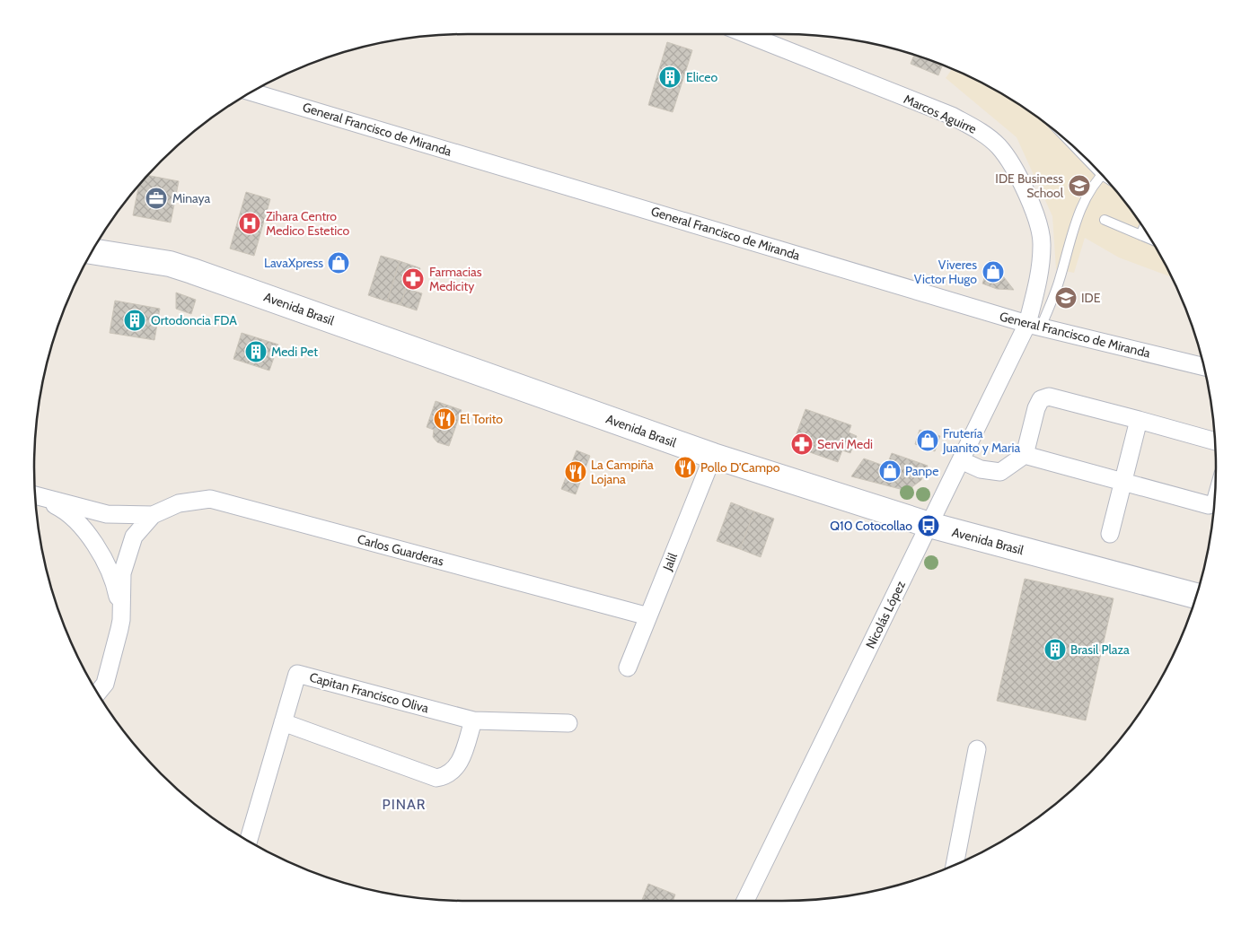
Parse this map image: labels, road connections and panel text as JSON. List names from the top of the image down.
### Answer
{
  "streets": {
    "street": [
      "Marcos Aguirre",
      "General Francisco de Miranda",
      "Avenida Brasil",
      "Carlos Guarderas",
      "Jalil",
      "Nicolás López",
      "Capitan Francisco Oliva"
    ]
  },
  "crossings": [
    ["Marcos Aguirre", "General Francisco de Miranda"],
    ["Marcos Aguirre", "Nicolás López"],
    ["General Francisco de Miranda", "Nicolás López"],
    ["Avenida Brasil", "Jalil"],
    ["Avenida Brasil", "Nicolás López"],
    ["Carlos Guarderas", "Jalil"]
  ],
  "districts": ["PINAR"],
  "places": {
    "building": [
      "Eliceo",
      "Ortodoncia FDA",
      "Medi Pet",
      "Brasil Plaza"
    ],
    "school or university": ["IDE Business School", "IDE"],
    "office": ["Minaya"],
    "hospital": ["Zihara Centro Medico Estetico"],
    "shop": [
      "LavaXpress",
      "Viveres Victor Hugo",
      "Frutería Juanito y Maria",
      "Panpe"
    ],
    "pharmacy": ["Farmacias Medicity", "Servi Medi"],
    "restaurant": ["El Torito", "Pollo D’Campo", "La Campiña Lojana"],
    "bus stop": ["Q10 Cotocollao"]
  }
}
